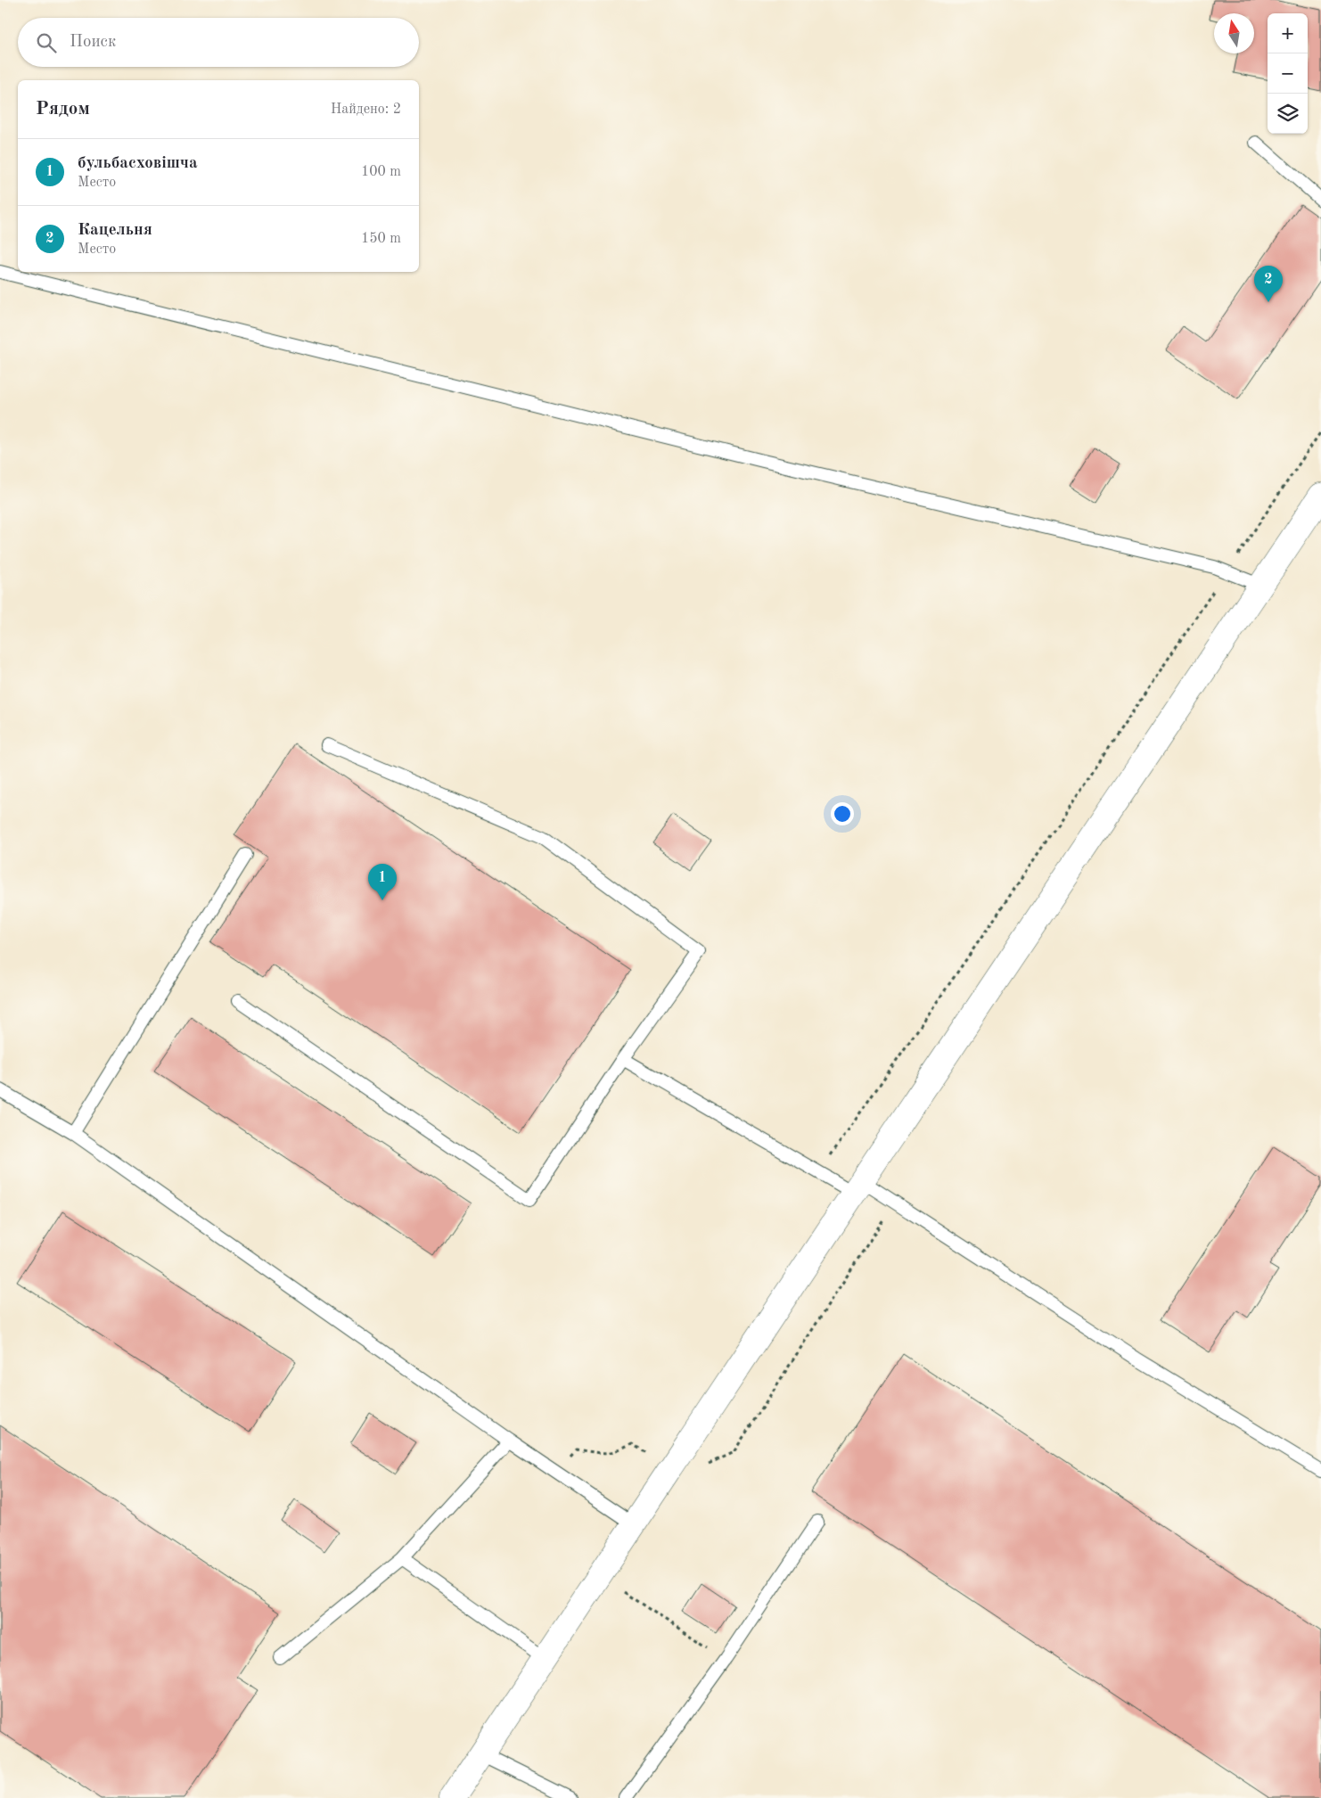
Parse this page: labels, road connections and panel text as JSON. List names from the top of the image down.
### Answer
{
  "north": "top",
  "page": {
    "map_buttons": ["+", "−"],
    "search": "Поиск",
    "heading": ["Рядом", "Найдено: 2"],
    "list": [
      {
        "mark": "1",
        "name": "бульбасховішча",
        "note": "Место",
        "value": "100 m"
      },
      {
        "mark": "2",
        "name": "Кацельня",
        "note": "Место",
        "value": "150 m"
      }
    ],
    "pins": ["2", "1"]
  }
}
